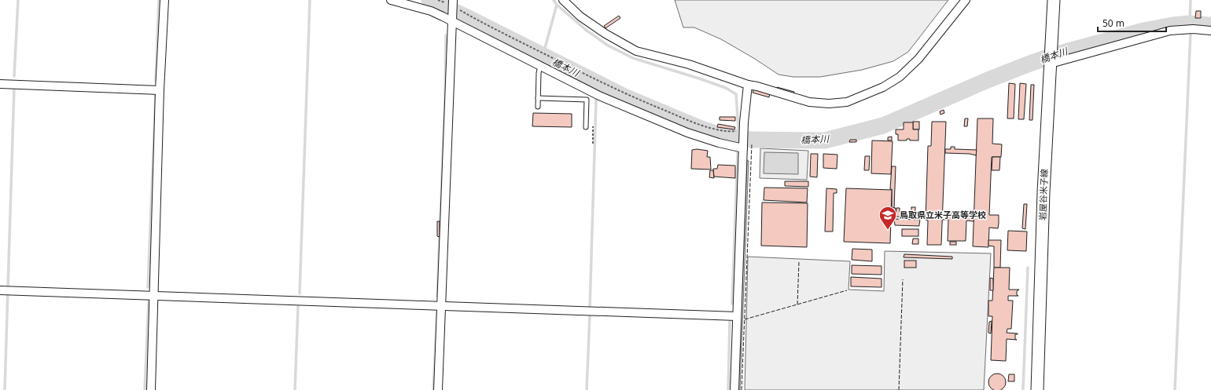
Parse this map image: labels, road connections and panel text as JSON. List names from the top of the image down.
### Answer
{
  "streets": {
    "main road": ["岩屋谷米子線"]
  },
  "water": ["橋本川"],
  "places": {
    "school or university": ["鳥取県立米子高等学校"]
  },
  "scale_bar": "50 m"
}
